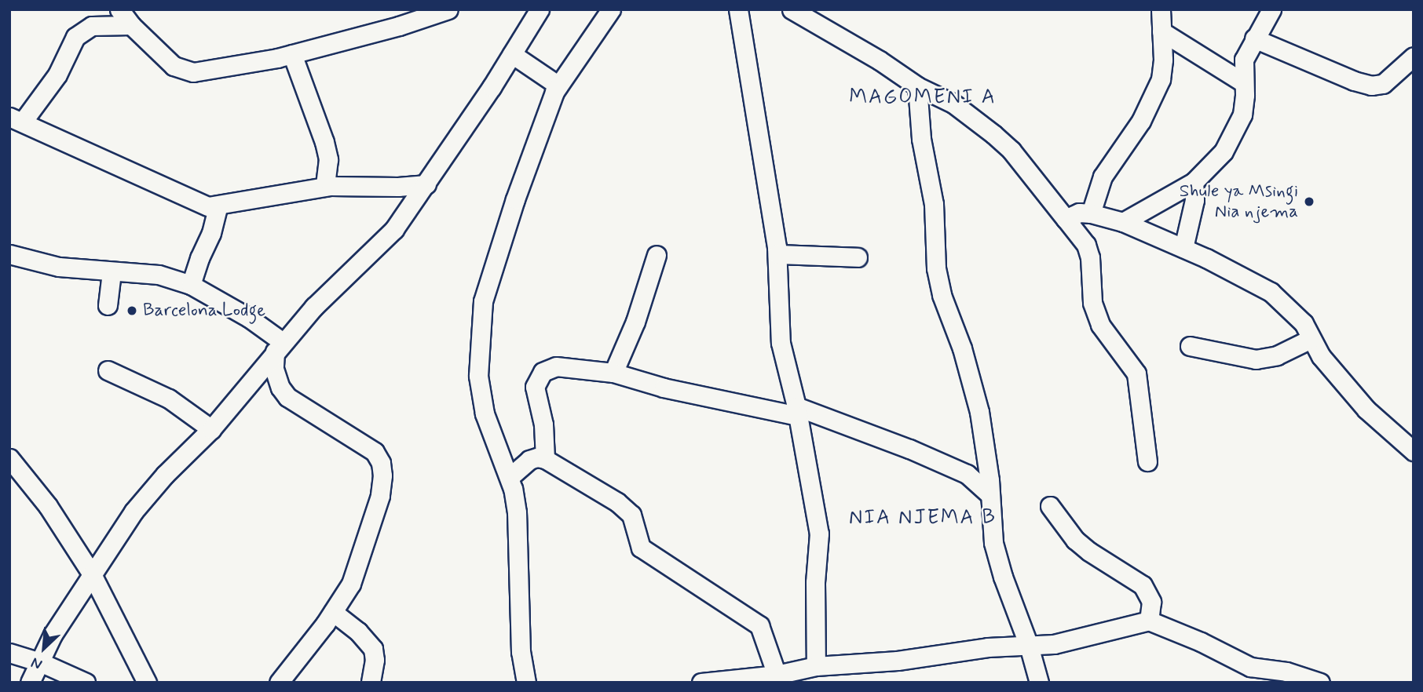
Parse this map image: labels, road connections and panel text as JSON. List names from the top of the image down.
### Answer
{
  "districts": ["MAGOMENI A", "NIA NJEMA B"],
  "places": ["Shule ya Msingi Nia njema", "Barcelona Lodge"],
  "north": "bottom left"
}
